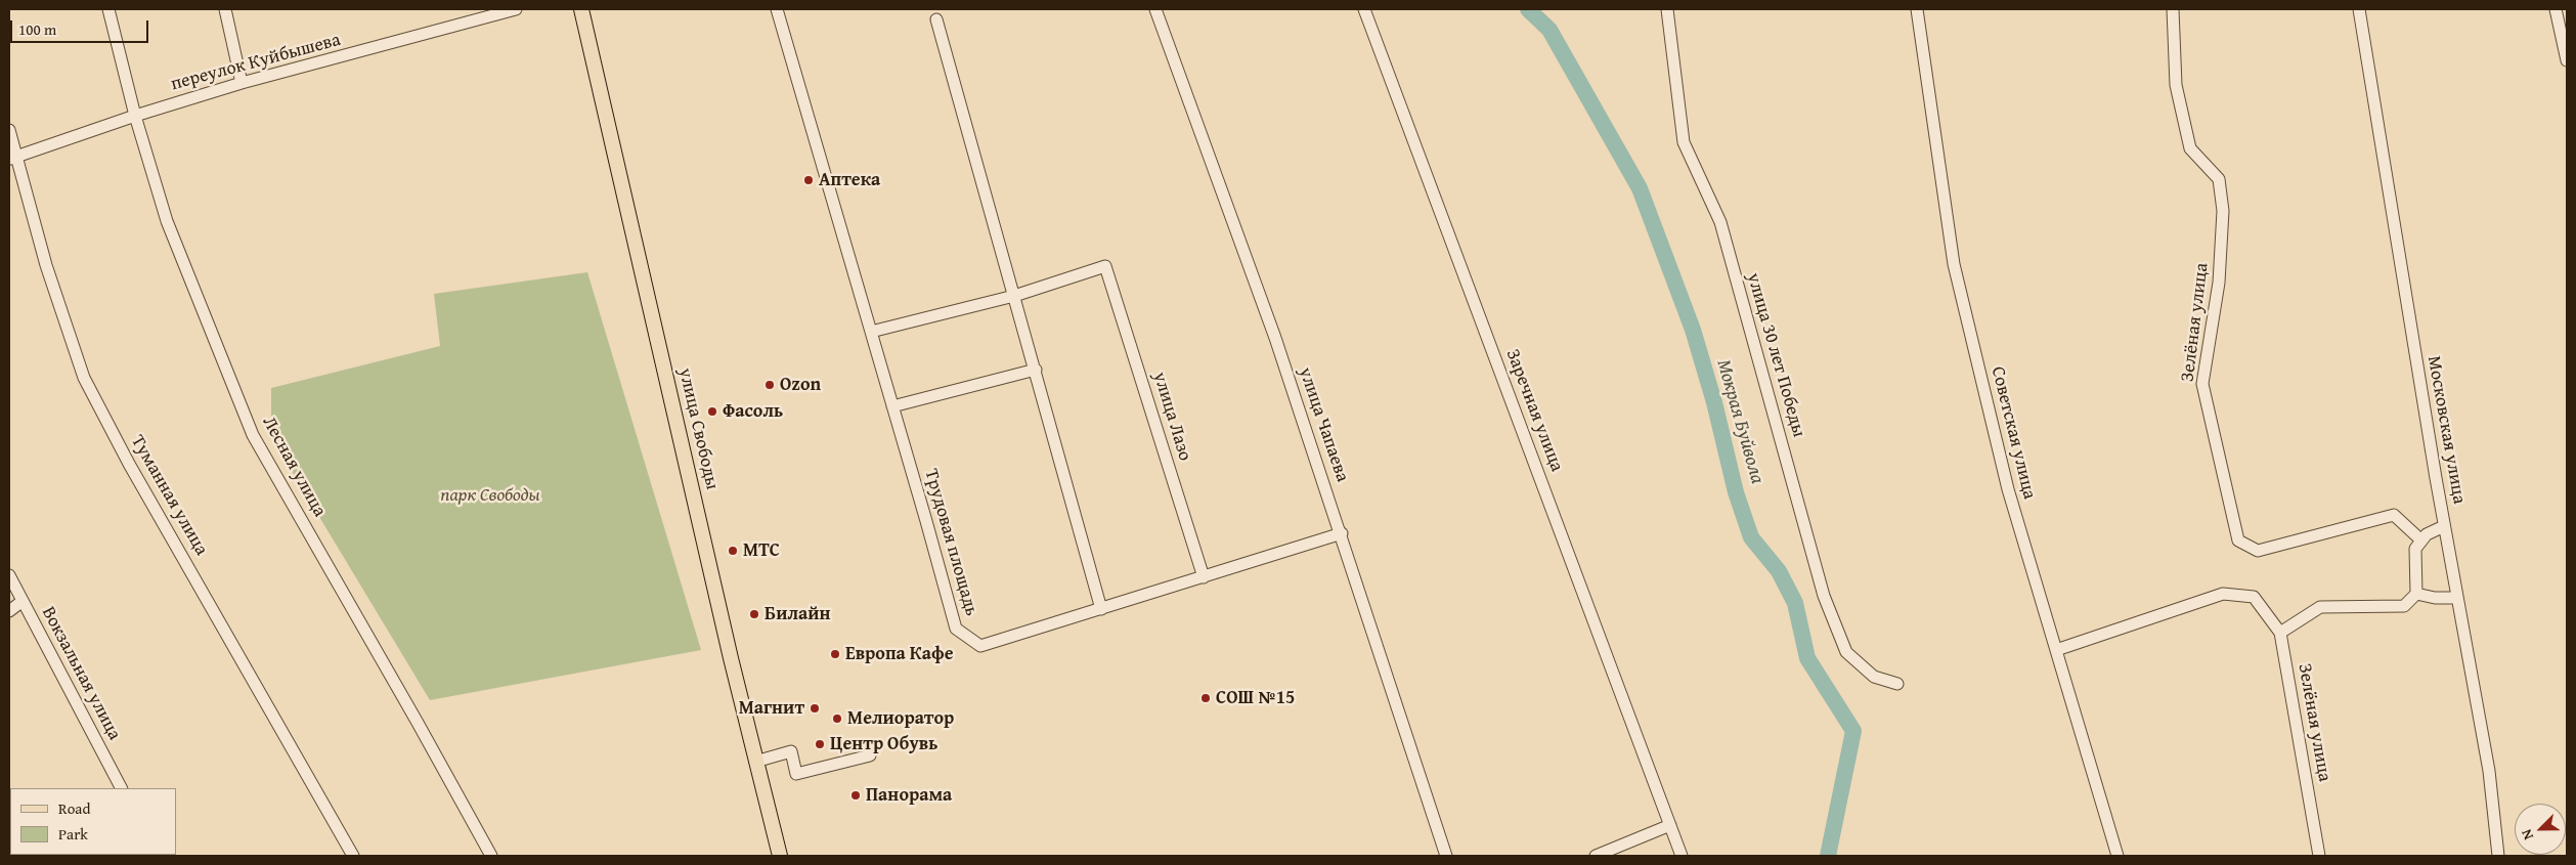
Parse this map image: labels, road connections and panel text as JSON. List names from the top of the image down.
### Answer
{
  "streets": {
    "main road": ["улица Свободы"],
    "street": [
      "переулок Куйбышева",
      "Зелёная улица",
      "улица 30 лет Победы",
      "Заречная улица",
      "улица Лазо",
      "улица Чапаева",
      "Московская улица",
      "Советская улица",
      "Лесная улица",
      "Туманная улица",
      "Трудовая площадь",
      "Вокзальная улица"
    ]
  },
  "crossings": [
    ["переулок Куйбышева", "Лесная улица"],
    ["переулок Куйбышева", "Туманная улица"],
    ["Зелёная улица", "Советская улица"],
    ["улица Лазо", "Трудовая площадь"],
    ["улица Чапаева", "Трудовая площадь"]
  ],
  "water": ["Мокрая Буйвола"],
  "parks": ["парк Свободы"],
  "places": [
    "Аптека",
    "Ozon",
    "Фасоль",
    "МТС",
    "Билайн",
    "Европа Кафе",
    "СОШ №15",
    "Магнит",
    "Мелиоратор",
    "Центр Обувь",
    "Панорама"
  ],
  "legend": ["Road", "Park"],
  "scale_bar": "100 m",
  "north": "bottom left"
}
